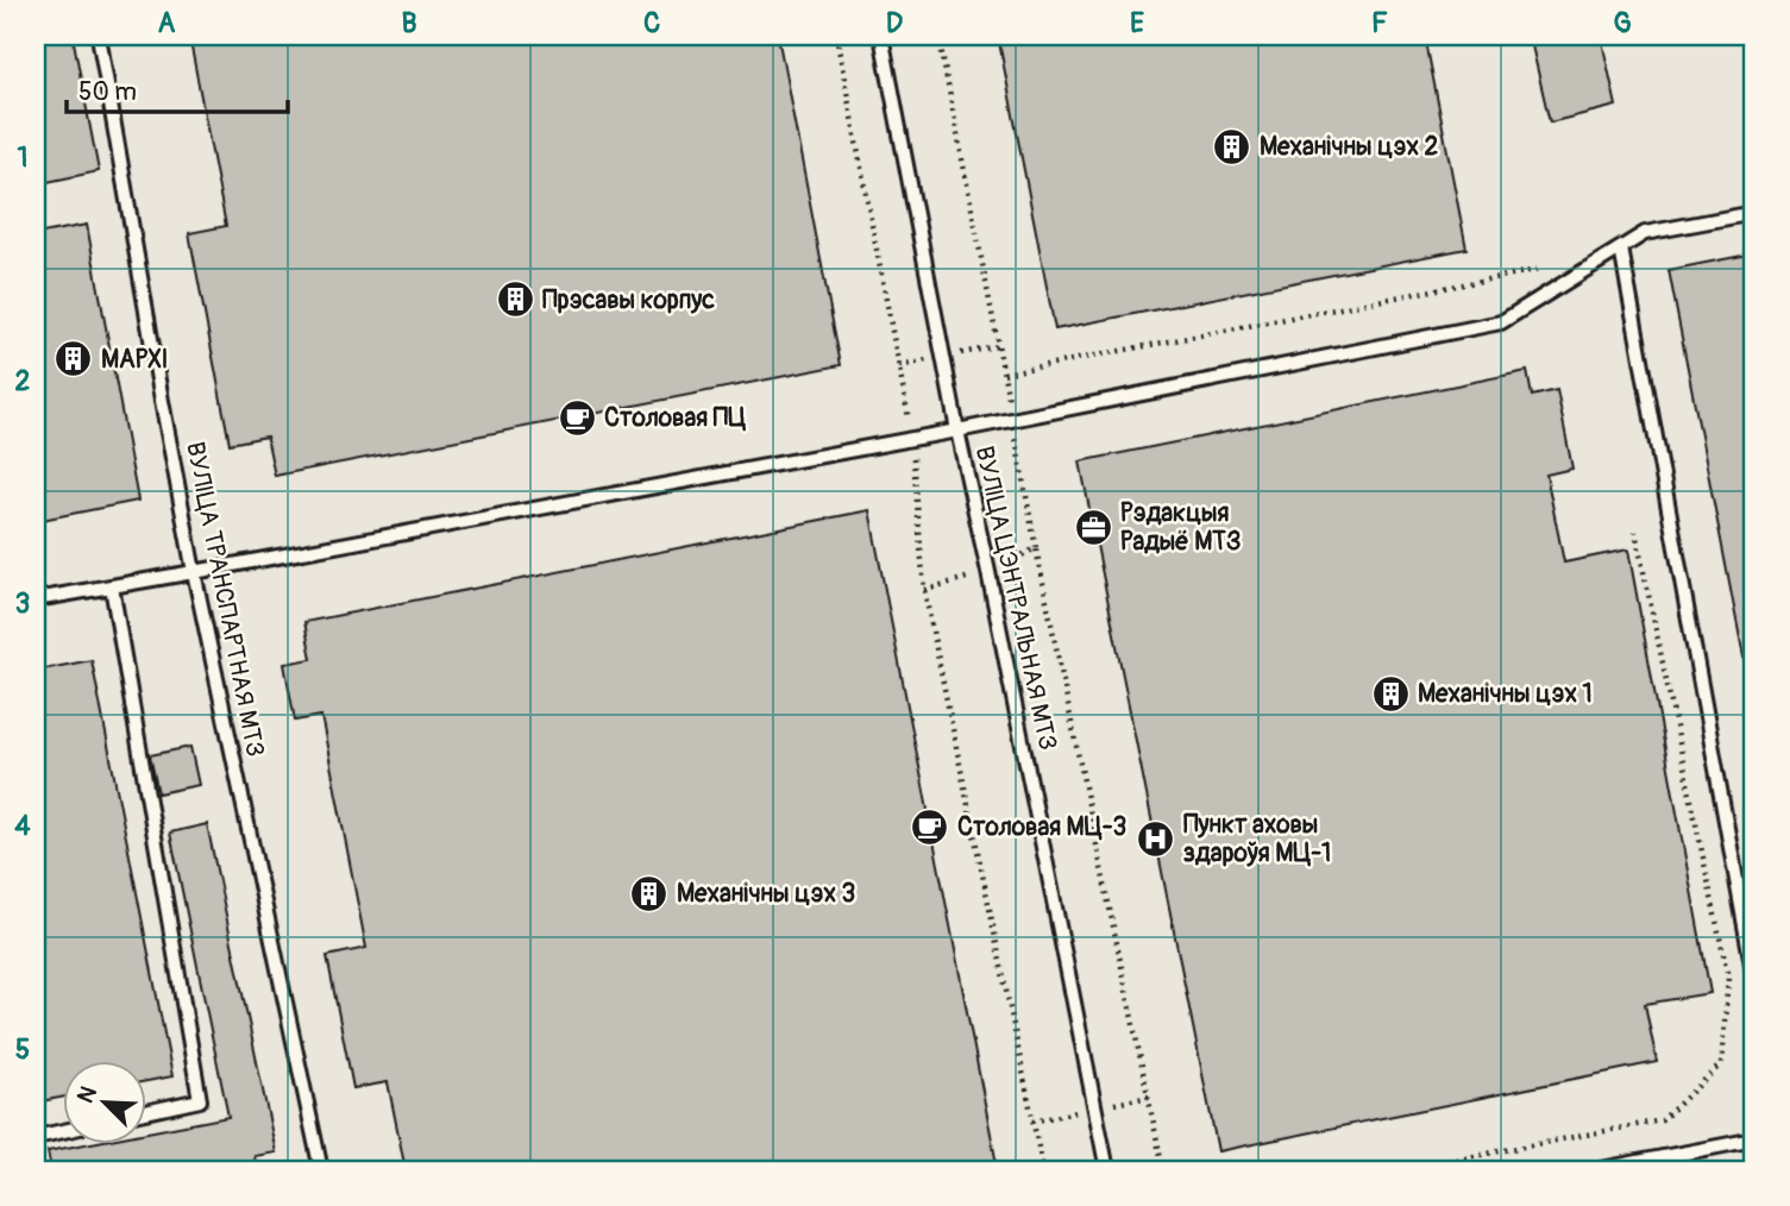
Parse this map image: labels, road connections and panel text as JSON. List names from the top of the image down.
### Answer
{
  "streets": {
    "lane": ["ВУЛІЦА ЦЭНТРАЛЬНАЯ МТЗ", "ВУЛІЦА ТРАНСПАРТНАЯ МТЗ"]
  },
  "places": {
    "building": [
      "Механічны цэх 2",
      "Прэсавы корпус",
      "МАРХІ",
      "Механічны цэх 1",
      "Механічны цэх 3"
    ],
    "cafe": ["Столовая ПЦ", "Столовая МЦ-3"],
    "office": ["Рэдакцыя Радыё МТЗ"],
    "hospital": ["Пункт аховы здароўя МЦ-1"]
  },
  "scale_bar": "50 m",
  "north": "top left",
  "grid": {
    "columns": [
      "A",
      "B",
      "C",
      "D",
      "E",
      "F",
      "G"
    ],
    "rows": [
      "1",
      "2",
      "3",
      "4",
      "5"
    ]
  }
}
